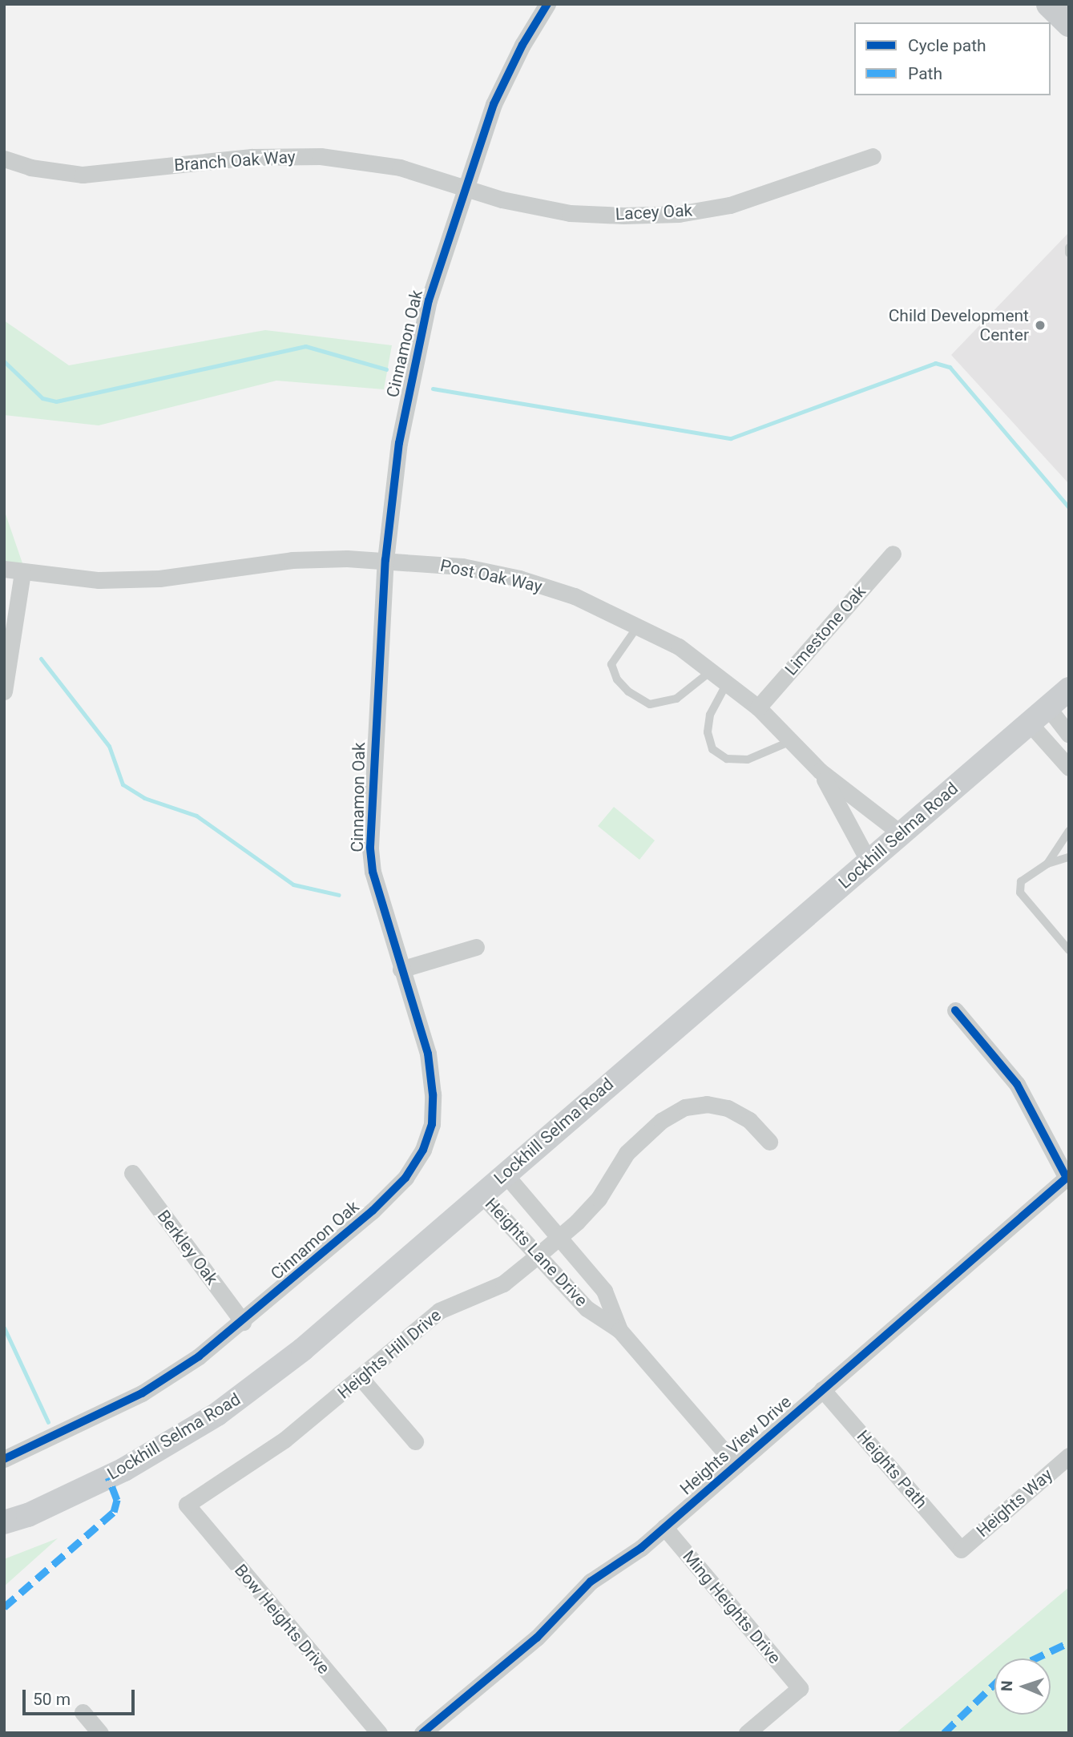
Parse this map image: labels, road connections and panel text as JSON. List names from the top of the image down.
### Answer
{
  "streets": {
    "main road": ["Lockhill Selma Road"],
    "street": [
      "Branch Oak Way",
      "Lacey Oak",
      "Cinnamon Oak",
      "Post Oak Way",
      "Limestone Oak",
      "Berkley Oak",
      "Heights Lane Drive",
      "Heights Hill Drive",
      "Heights View Drive",
      "Heights Path",
      "Heights Way",
      "Ming Heights Drive",
      "Bow Heights Drive"
    ]
  },
  "crossings": [
    ["Branch Oak Way", "Lacey Oak"],
    ["Branch Oak Way", "Cinnamon Oak"],
    ["Lacey Oak", "Cinnamon Oak"],
    ["Cinnamon Oak", "Post Oak Way"],
    ["Cinnamon Oak", "Berkley Oak"],
    ["Post Oak Way", "Limestone Oak"],
    ["Post Oak Way", "Lockhill Selma Road"],
    ["Lockhill Selma Road", "Heights Lane Drive"],
    ["Heights Lane Drive", "Heights Hill Drive"],
    ["Heights Lane Drive", "Heights View Drive"],
    ["Heights Hill Drive", "Bow Heights Drive"],
    ["Heights View Drive", "Heights Path"],
    ["Heights View Drive", "Ming Heights Drive"],
    ["Heights Path", "Heights Way"]
  ],
  "places": ["Child Development Center"],
  "legend": ["Cycle path", "Path"],
  "scale_bar": "50 m",
  "north": "left"
}
